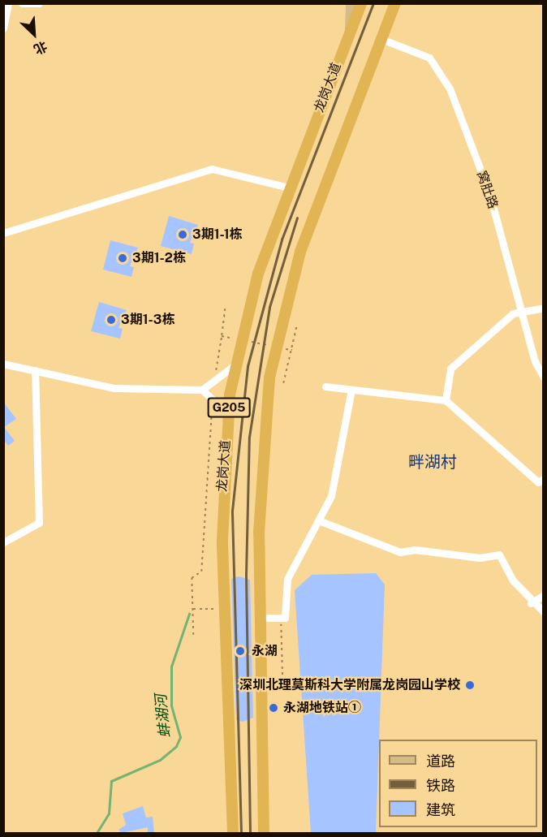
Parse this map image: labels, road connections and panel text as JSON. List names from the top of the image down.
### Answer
{
  "streets": {
    "highway": ["龙岗大道", "G205"],
    "street": ["窝肚路"]
  },
  "crossings": [
    ["窝肚路", "G205"]
  ],
  "districts": ["畔湖村"],
  "water": ["蚌湖河"],
  "places": [
    "3期1-1栋",
    "3期1-2栋",
    "3期1-3栋",
    "永湖",
    "深圳北理莫斯科大学附属龙岗园山学校",
    "永湖地铁站①"
  ],
  "legend": ["道路", "铁路", "建筑"],
  "north": "bottom right"
}
